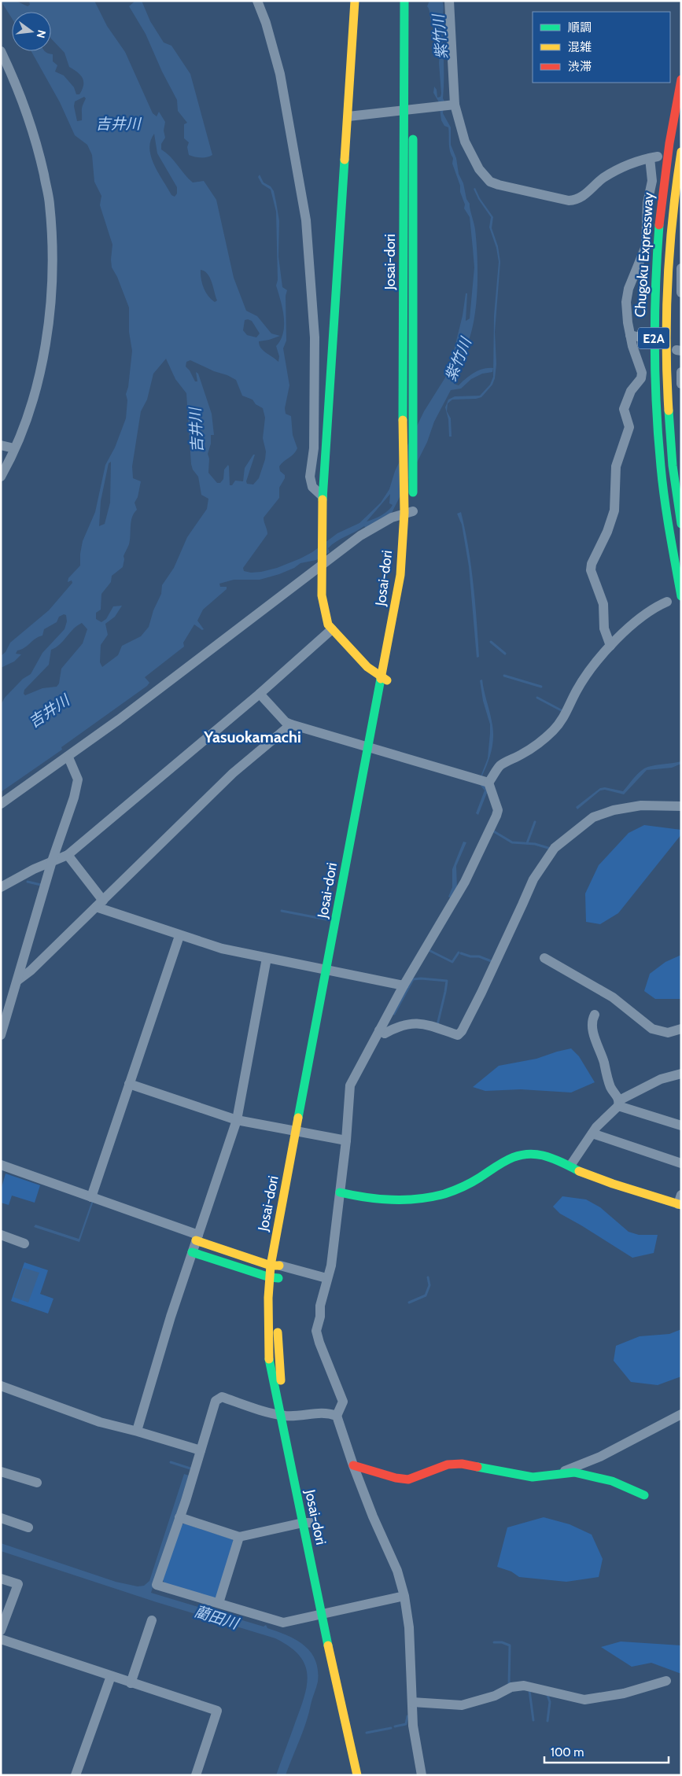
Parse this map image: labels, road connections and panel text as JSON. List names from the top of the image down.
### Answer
{
  "streets": {
    "main road": ["Chugoku Expressway", "Josai-dori", "E2A"]
  },
  "districts": ["Yasuokamachi"],
  "water": ["紫竹川", "吉井川", "藺田川"],
  "legend": ["順調", "混雑", "渋滞"],
  "scale_bar": "100 m",
  "north": "right"
}
